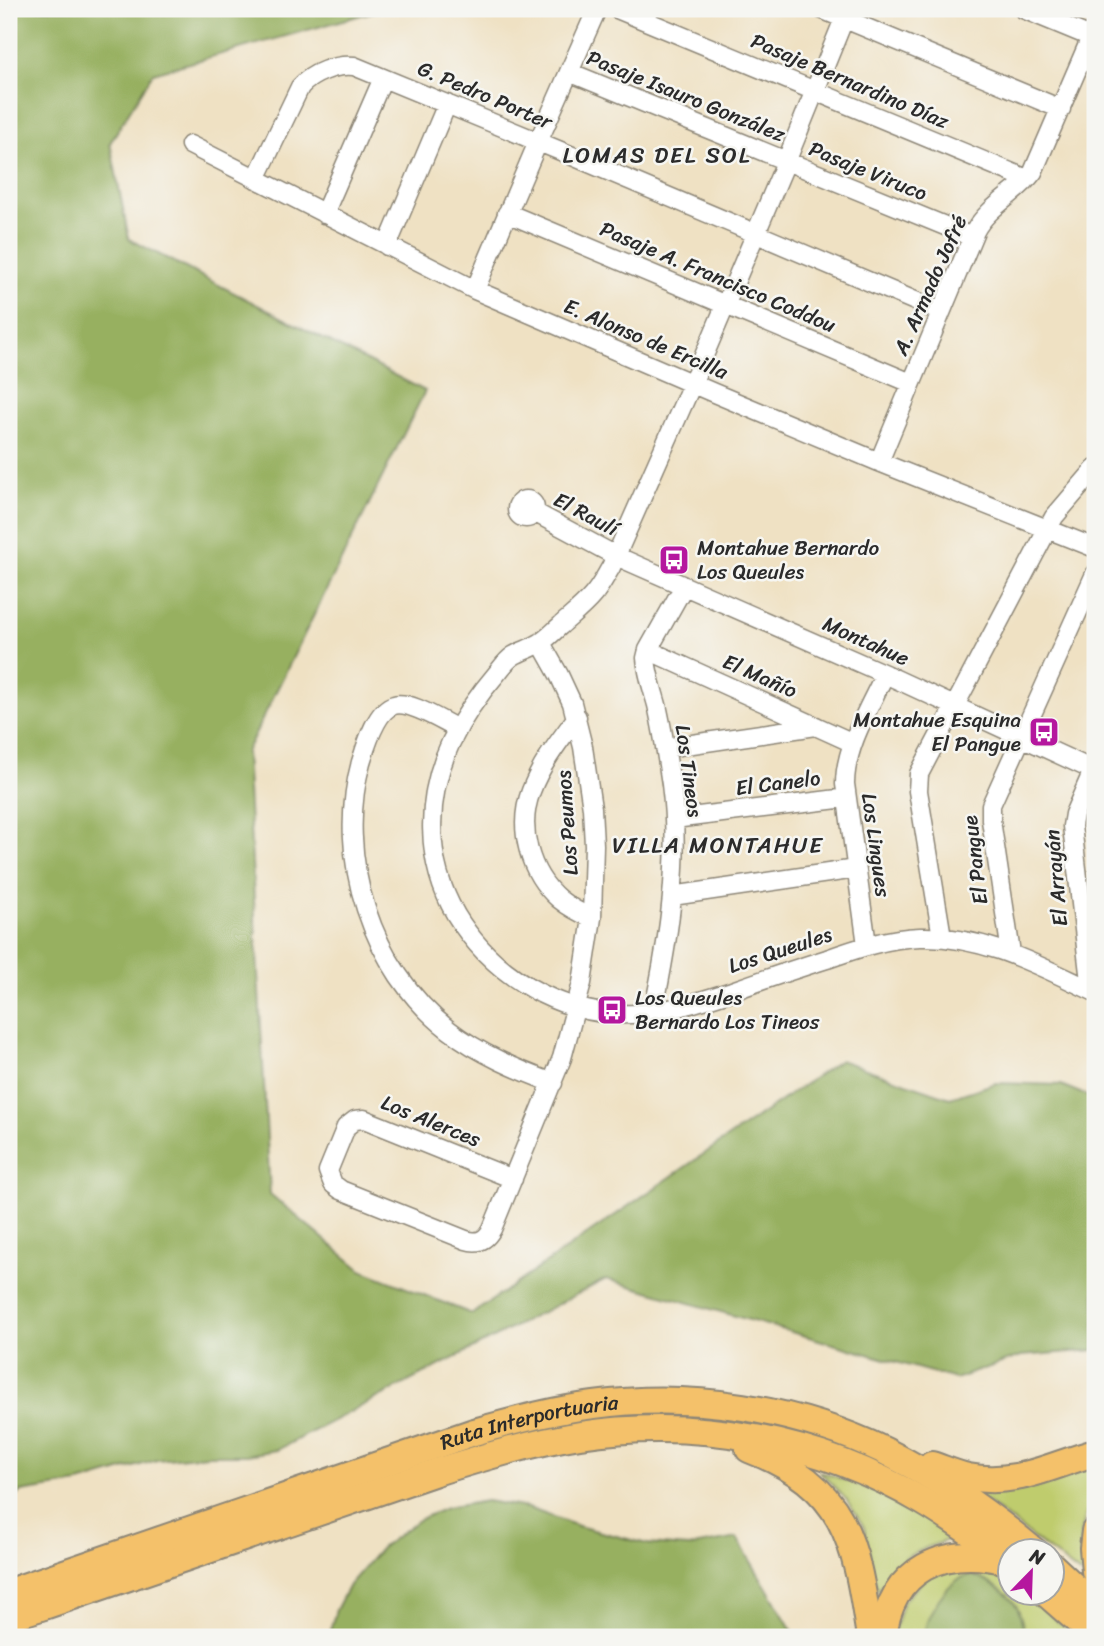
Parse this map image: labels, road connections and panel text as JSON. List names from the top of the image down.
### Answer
{
  "streets": {
    "highway": ["Ruta Interportuaria"],
    "street": [
      "Pasaje Bernardino Díaz",
      "G. Pedro Porter",
      "Pasaje Isauro González",
      "Pasaje Viruco",
      "Pasaje A. Francisco Coddou",
      "A. Armado Jofré",
      "E. Alonso de Ercilla",
      "El Raulí",
      "Montahue",
      "El Mañío",
      "Los Tineos",
      "El Canelo",
      "Los Peumos",
      "Los Lingues",
      "El Pangue",
      "El Arrayán",
      "Los Queules",
      "Los Alerces"
    ]
  },
  "crossings": [
    ["Pasaje Bernardino Díaz", "A. Armado Jofré"],
    ["Pasaje Bernardino Díaz", "Los Queules"],
    ["G. Pedro Porter", "A. Armado Jofré"],
    ["G. Pedro Porter", "E. Alonso de Ercilla"],
    ["G. Pedro Porter", "Los Queules"],
    ["Pasaje Isauro González", "Pasaje Viruco"],
    ["Pasaje Isauro González", "Los Queules"],
    ["Pasaje Viruco", "A. Armado Jofré"],
    ["Pasaje Viruco", "Los Queules"],
    ["Pasaje A. Francisco Coddou", "A. Armado Jofré"],
    ["Pasaje A. Francisco Coddou", "Los Queules"],
    ["A. Armado Jofré", "E. Alonso de Ercilla"],
    ["E. Alonso de Ercilla", "Los Queules"],
    ["El Raulí", "Montahue"],
    ["El Raulí", "Los Queules"],
    ["Montahue", "Los Lingues"],
    ["Montahue", "El Pangue"],
    ["Montahue", "El Arrayán"],
    ["Montahue", "Los Queules"],
    ["El Mañío", "Los Tineos"],
    ["El Mañío", "Los Lingues"],
    ["Los Tineos", "El Canelo"],
    ["Los Tineos", "Los Queules"],
    ["El Canelo", "Los Lingues"],
    ["Los Peumos", "Los Queules"],
    ["Los Peumos", "Los Alerces"],
    ["Los Lingues", "Los Queules"],
    ["El Pangue", "Los Queules"],
    ["El Arrayán", "Los Queules"]
  ],
  "districts": ["LOMAS DEL SOL", "VILLA MONTAHUE"],
  "places": {
    "bus stop": ["Montahue Bernardo Los Queules", "Montahue Esquina El Pangue", "Los Queules Bernardo Los Tineos"]
  },
  "north": "top right"
}
